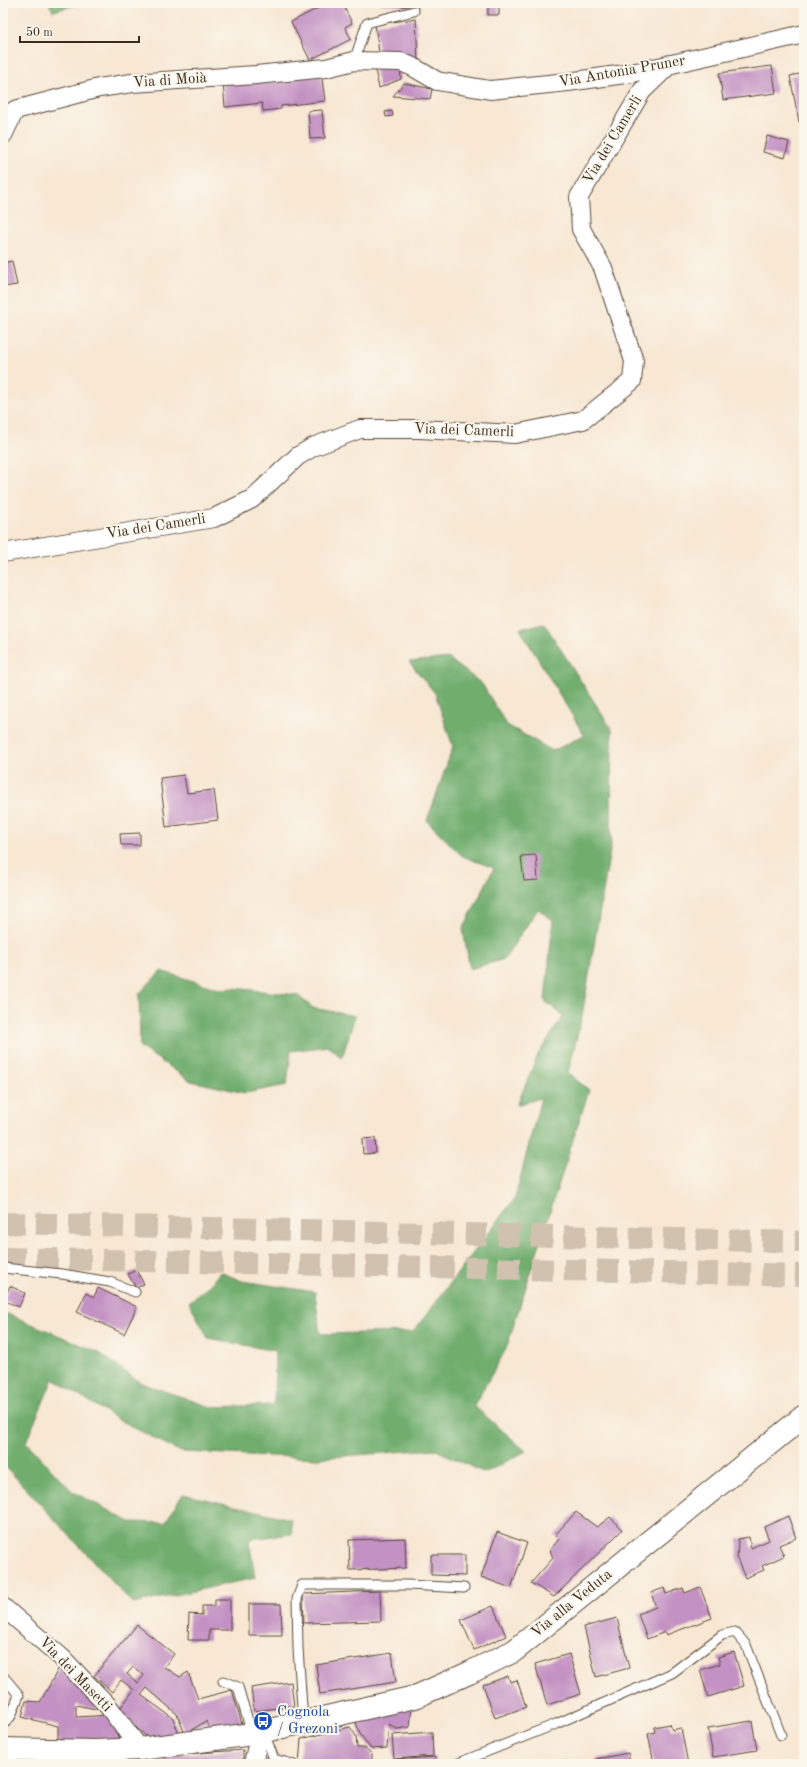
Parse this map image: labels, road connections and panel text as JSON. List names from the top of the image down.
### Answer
{
  "streets": {
    "street": [
      "Via Antonia Pruner",
      "Via di Moià",
      "Via dei Camerli",
      "Via alla Veduta",
      "Via dei Masetti"
    ]
  },
  "crossings": [
    ["Via Antonia Pruner", "Via di Moià"],
    ["Via Antonia Pruner", "Via dei Camerli"],
    ["Via alla Veduta", "Via dei Masetti"]
  ],
  "places": {
    "bus stop": ["Cognola / Grezoni"]
  },
  "scale_bar": "50 m"
}
